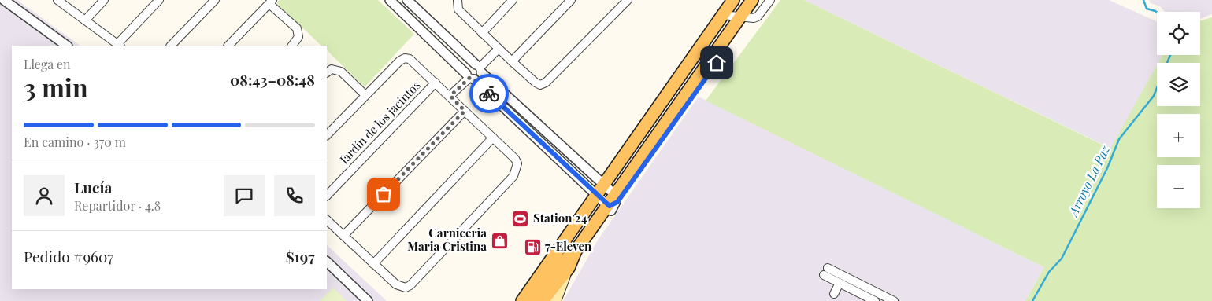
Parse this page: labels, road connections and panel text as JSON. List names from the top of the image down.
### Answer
{
  "streets": {
    "street": ["Jardín de los jacintos"]
  },
  "water": ["Arroyo La Paz"],
  "places": {
    "sports": ["Station 24"],
    "shop": ["Carniceria Maria Cristina"],
    "fuel station": ["7-Eleven"]
  },
  "page": {
    "map_buttons": ["+", "−"],
    "heading": ["3 min", "Llega en", "08:43–08:48"],
    "panel": [
      "Lucía",
      "Repartidor · 4.8",
      "Pedido #9607",
      "$197"
    ],
    "bar": "En camino · 370 m"
  }
}
